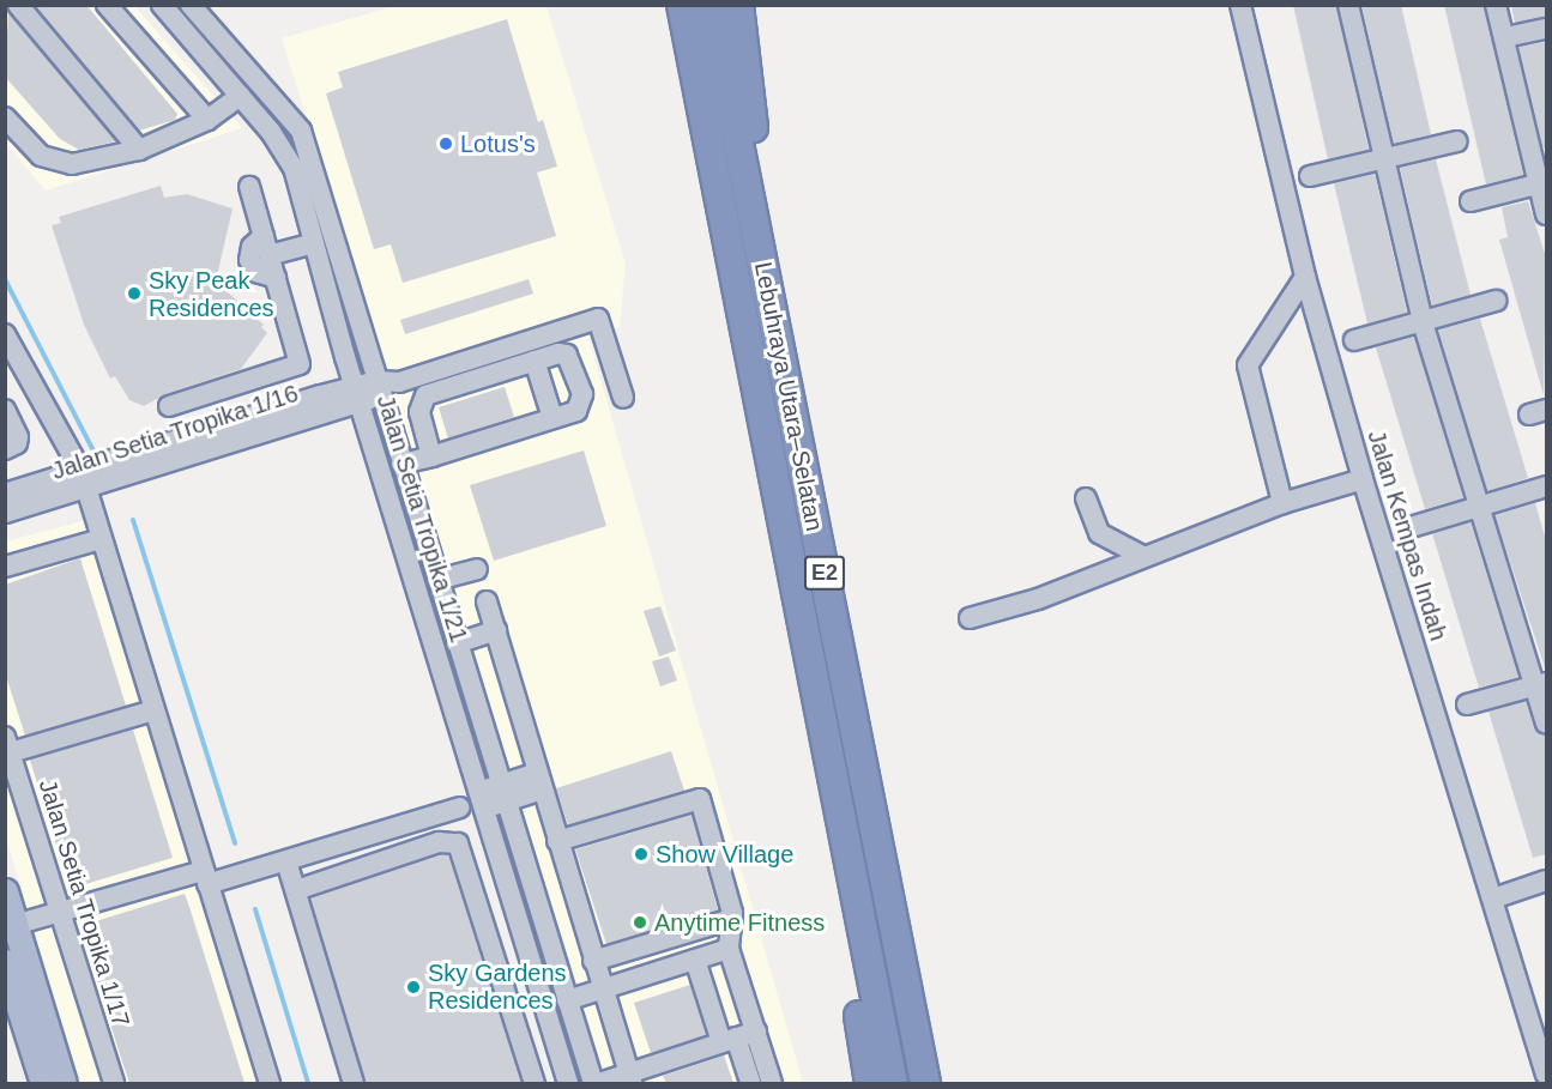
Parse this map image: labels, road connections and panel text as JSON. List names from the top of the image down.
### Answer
{
  "streets": {
    "highway": ["Lebuhraya Utara–Selatan", "E2"],
    "street": [
      "Jalan Setia Tropika 1/16",
      "Jalan Setia Tropika 1/21",
      "Jalan Kempas Indah",
      "Jalan Setia Tropika 1/17"
    ]
  },
  "crossings": [
    ["Jalan Setia Tropika 1/16", "Jalan Setia Tropika 1/21"]
  ],
  "places": [
    "Lotus's",
    "Sky Peak Residences",
    "Show Village",
    "Anytime Fitness",
    "Sky Gardens Residences"
  ]
}
